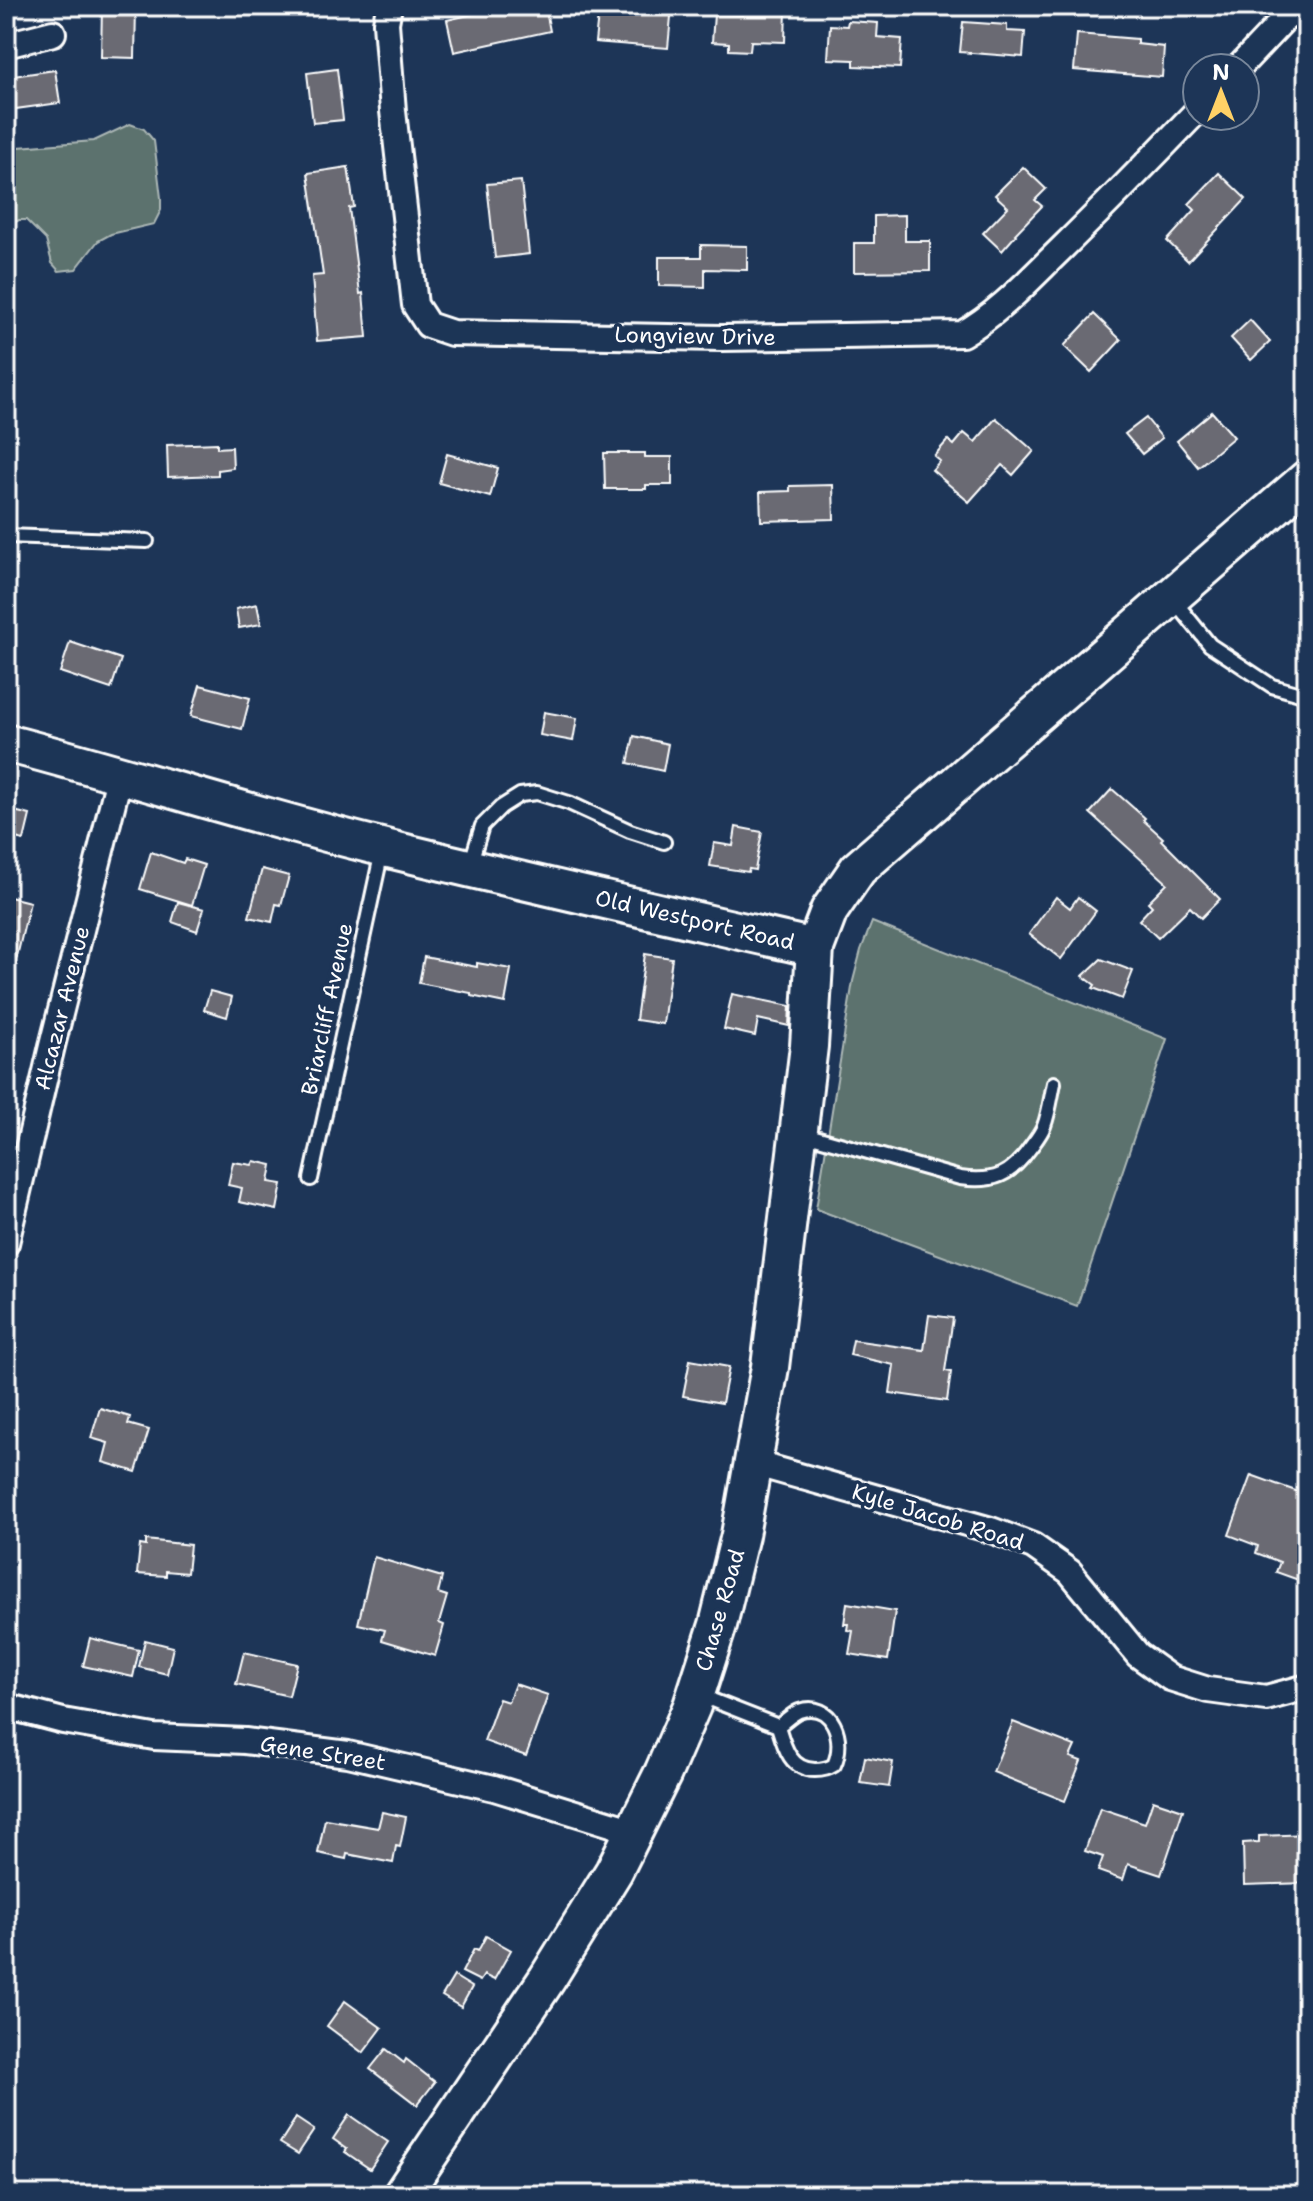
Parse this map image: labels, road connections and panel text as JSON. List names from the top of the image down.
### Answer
{
  "streets": {
    "main road": ["Old Westport Road", "Chase Road"],
    "street": [
      "Longview Drive",
      "Alcazar Avenue",
      "Kyle Jacob Road",
      "Gene Street"
    ],
    "lane": ["Briarcliff Avenue"]
  },
  "crossings": [
    ["Old Westport Road", "Alcazar Avenue"],
    ["Old Westport Road", "Briarcliff Avenue"],
    ["Old Westport Road", "Chase Road"],
    ["Kyle Jacob Road", "Chase Road"],
    ["Chase Road", "Gene Street"]
  ],
  "north": "top"
}
